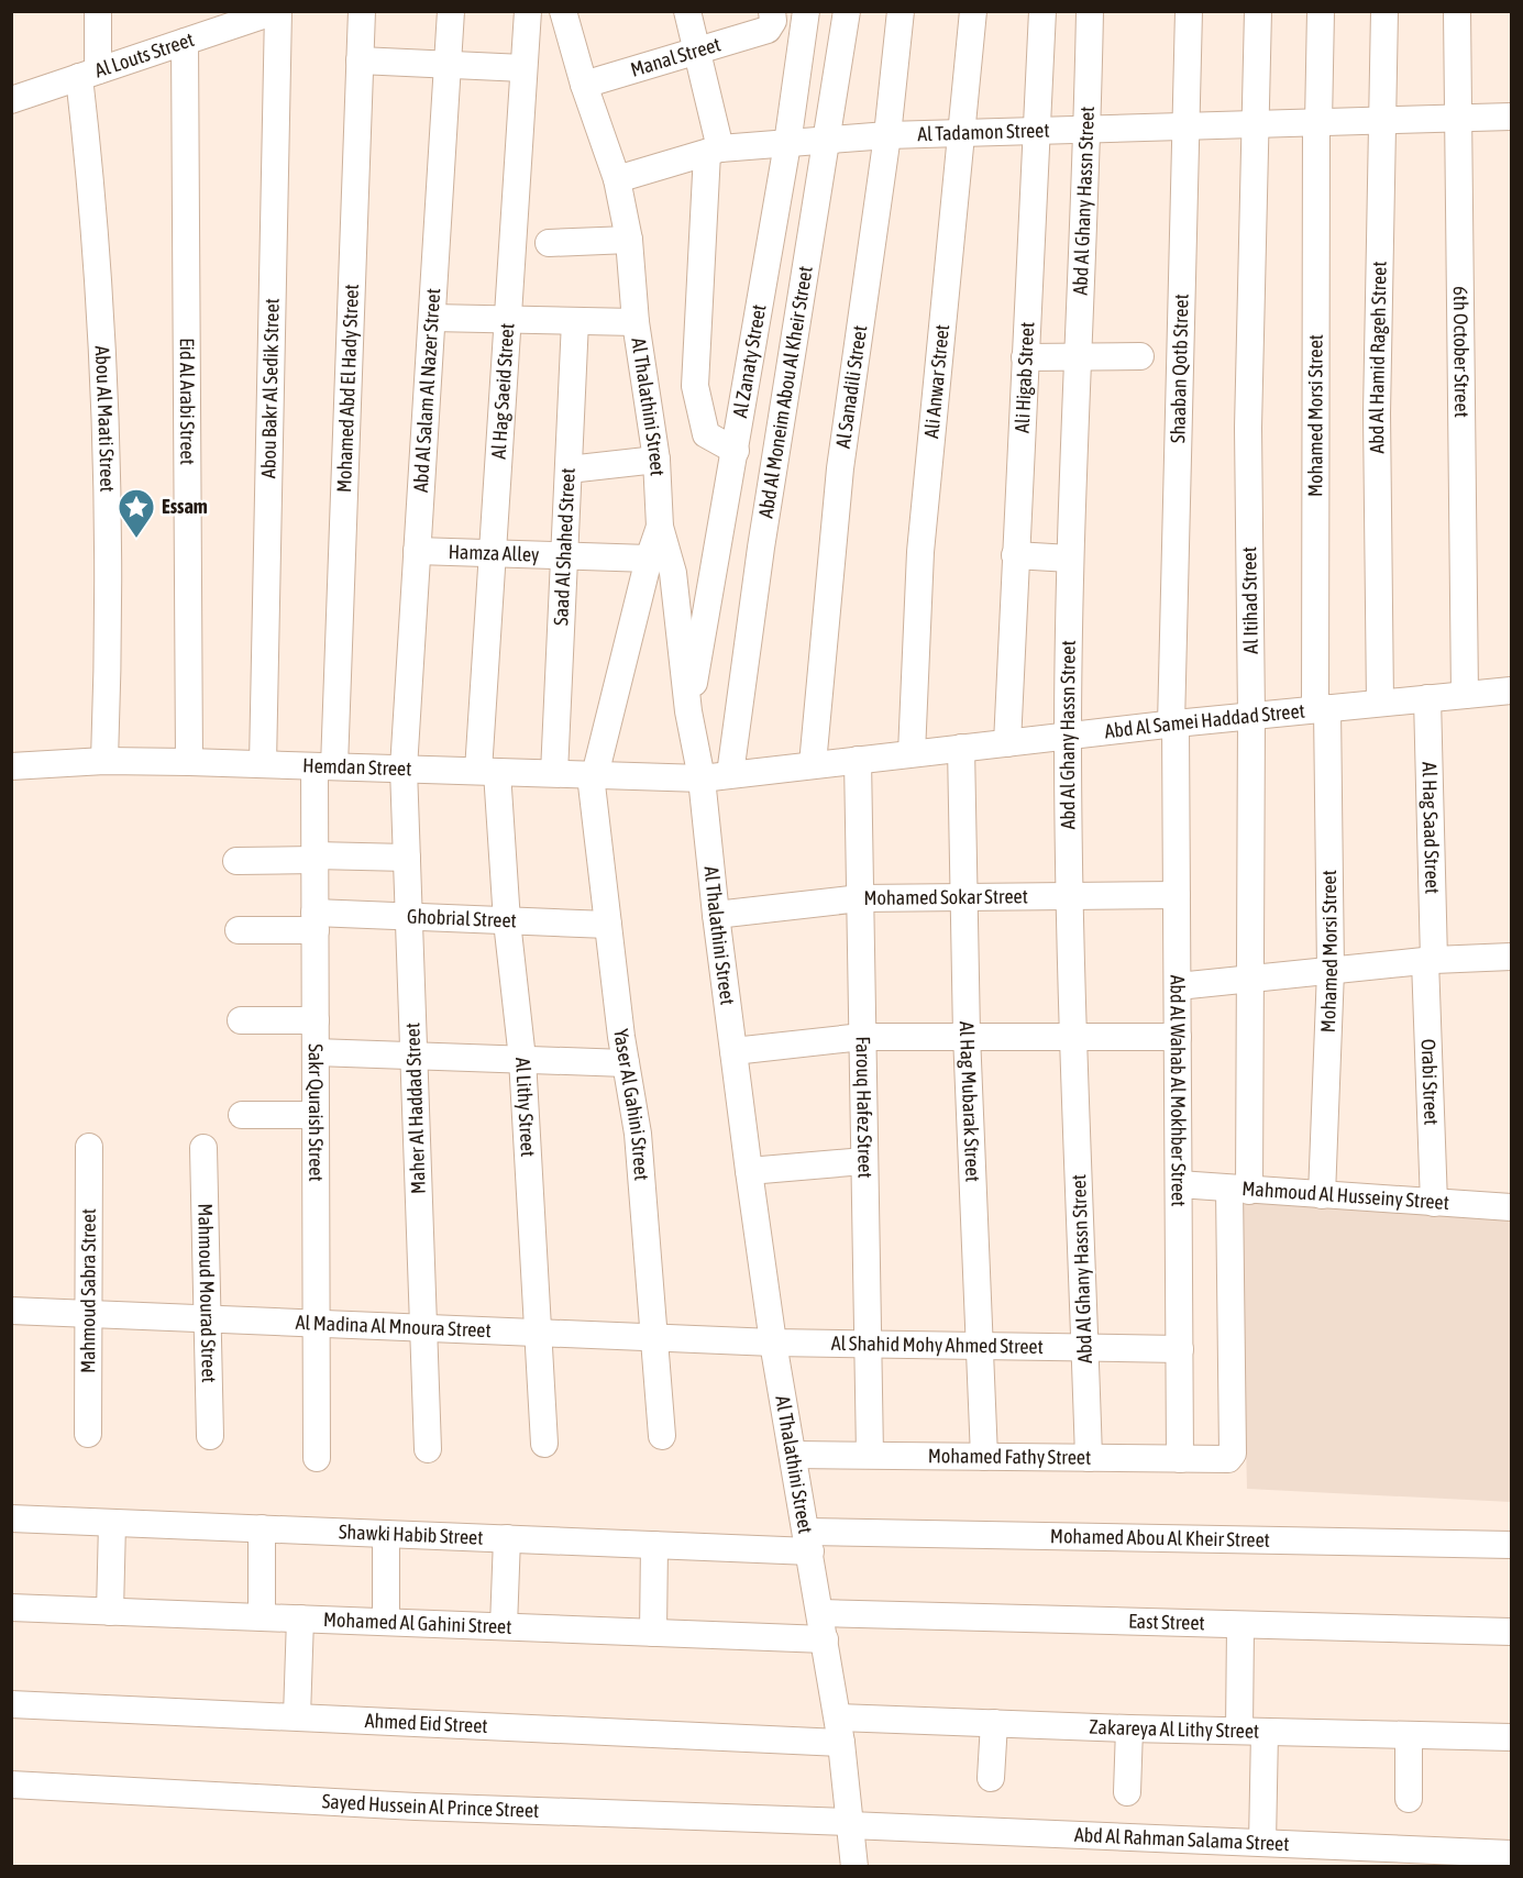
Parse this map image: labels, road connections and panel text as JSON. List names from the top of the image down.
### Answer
{
  "streets": {
    "street": [
      "Al Louts Street",
      "Manal Street",
      "Al Tadamon Street",
      "Abd Al Ghany Hassn Street",
      "6th October Street",
      "Abd Al Hamid Rageh Street",
      "Al Zanaty Street",
      "Shaaban Qotb Street",
      "Ali Higab Street",
      "Ali Anwar Street",
      "Al Sanadili Street",
      "Abou Bakr Al Sedik Street",
      "Mohamed Abd El Hady Street",
      "Abd Al Salam Al Nazer Street",
      "Al Hag Saeid Street",
      "Abd Al Moneim Abou Al Kheir Street",
      "Eid Al Arabi Street",
      "Al Thalathini Street",
      "Mohamed Morsi Street",
      "Abou Al Maati Street",
      "Saad Al Shahed Street",
      "Hamza Alley",
      "Al Itihad Street",
      "Abd Al Samei Haddad Street",
      "Hemdan Street",
      "Al Hag Saad Street",
      "Mohamed Sokar Street",
      "Ghobrial Street",
      "Orabi Street",
      "Abd Al Wahab Al Mokhber Street",
      "Al Hag Mubarak Street",
      "Yaser Al Gahini Street",
      "Al Lithy Street",
      "Farouq Hafez Street",
      "Maher Al Haddad Street",
      "Sakr Quraish Street",
      "Mahmoud Al Husseiny Street",
      "Mahmoud Sabra Street",
      "Mahmoud Mourad Street",
      "Al Madina Al Mnoura Street",
      "Al Shahid Mohy Ahmed Street",
      "Mohamed Fathy Street",
      "Shawki Habib Street",
      "Mohamed Abou Al Kheir Street",
      "Mohamed Al Gahini Street",
      "East Street",
      "Ahmed Eid Street",
      "Zakareya Al Lithy Street",
      "Sayed Hussein Al Prince Street",
      "Abd Al Rahman Salama Street"
    ]
  },
  "crossings": [
    ["Al Louts Street", "Abou Bakr Al Sedik Street"],
    ["Al Louts Street", "Eid Al Arabi Street"],
    ["Al Louts Street", "Abou Al Maati Street"],
    ["Manal Street", "Al Thalathini Street"],
    ["Al Tadamon Street", "Abd Al Ghany Hassn Street"],
    ["Al Tadamon Street", "6th October Street"],
    ["Al Tadamon Street", "Abd Al Hamid Rageh Street"],
    ["Al Tadamon Street", "Al Zanaty Street"],
    ["Al Tadamon Street", "Shaaban Qotb Street"],
    ["Al Tadamon Street", "Ali Higab Street"],
    ["Al Tadamon Street", "Ali Anwar Street"],
    ["Al Tadamon Street", "Al Sanadili Street"],
    ["Al Tadamon Street", "Abd Al Moneim Abou Al Kheir Street"],
    ["Al Tadamon Street", "Al Thalathini Street"],
    ["Al Tadamon Street", "Mohamed Morsi Street"],
    ["Al Tadamon Street", "Al Itihad Street"],
    ["Abd Al Ghany Hassn Street", "Abd Al Samei Haddad Street"],
    ["Abd Al Ghany Hassn Street", "Mohamed Sokar Street"],
    ["Abd Al Ghany Hassn Street", "Al Shahid Mohy Ahmed Street"],
    ["Abd Al Ghany Hassn Street", "Mohamed Fathy Street"],
    ["6th October Street", "Abd Al Samei Haddad Street"],
    ["Abd Al Hamid Rageh Street", "Abd Al Samei Haddad Street"],
    ["Al Zanaty Street", "Al Thalathini Street"],
    ["Shaaban Qotb Street", "Abd Al Samei Haddad Street"],
    ["Shaaban Qotb Street", "Abd Al Wahab Al Mokhber Street"],
    ["Ali Higab Street", "Abd Al Samei Haddad Street"],
    ["Ali Anwar Street", "Abd Al Samei Haddad Street"],
    ["Al Sanadili Street", "Abd Al Samei Haddad Street"],
    ["Abou Bakr Al Sedik Street", "Hemdan Street"],
    ["Mohamed Abd El Hady Street", "Hemdan Street"],
    ["Mohamed Abd El Hady Street", "Sakr Quraish Street"],
    ["Abd Al Salam Al Nazer Street", "Hamza Alley"],
    ["Abd Al Salam Al Nazer Street", "Hemdan Street"],
    ["Abd Al Salam Al Nazer Street", "Maher Al Haddad Street"],
    ["Al Hag Saeid Street", "Hamza Alley"],
    ["Al Hag Saeid Street", "Hemdan Street"],
    ["Al Hag Saeid Street", "Al Lithy Street"],
    ["Abd Al Moneim Abou Al Kheir Street", "Abd Al Samei Haddad Street"],
    ["Eid Al Arabi Street", "Hemdan Street"],
    ["Al Thalathini Street", "Abd Al Samei Haddad Street"],
    ["Al Thalathini Street", "Hemdan Street"],
    ["Al Thalathini Street", "Mohamed Sokar Street"],
    ["Al Thalathini Street", "Al Madina Al Mnoura Street"],
    ["Al Thalathini Street", "Al Shahid Mohy Ahmed Street"],
    ["Al Thalathini Street", "Mohamed Fathy Street"],
    ["Al Thalathini Street", "Shawki Habib Street"],
    ["Al Thalathini Street", "Mohamed Abou Al Kheir Street"],
    ["Al Thalathini Street", "Mohamed Al Gahini Street"],
    ["Al Thalathini Street", "East Street"],
    ["Al Thalathini Street", "Ahmed Eid Street"],
    ["Al Thalathini Street", "Zakareya Al Lithy Street"],
    ["Al Thalathini Street", "Sayed Hussein Al Prince Street"],
    ["Al Thalathini Street", "Abd Al Rahman Salama Street"],
    ["Mohamed Morsi Street", "Abd Al Samei Haddad Street"],
    ["Mohamed Morsi Street", "Mahmoud Al Husseiny Street"],
    ["Abou Al Maati Street", "Hemdan Street"],
    ["Saad Al Shahed Street", "Hamza Alley"],
    ["Saad Al Shahed Street", "Hemdan Street"],
    ["Al Itihad Street", "Abd Al Samei Haddad Street"],
    ["Al Itihad Street", "Mahmoud Al Husseiny Street"],
    ["Al Itihad Street", "Mohamed Fathy Street"],
    ["Abd Al Samei Haddad Street", "Hemdan Street"],
    ["Abd Al Samei Haddad Street", "Al Hag Saad Street"],
    ["Abd Al Samei Haddad Street", "Abd Al Wahab Al Mokhber Street"],
    ["Abd Al Samei Haddad Street", "Al Hag Mubarak Street"],
    ["Abd Al Samei Haddad Street", "Farouq Hafez Street"],
    ["Hemdan Street", "Yaser Al Gahini Street"],
    ["Hemdan Street", "Al Lithy Street"],
    ["Hemdan Street", "Maher Al Haddad Street"],
    ["Hemdan Street", "Sakr Quraish Street"],
    ["Al Hag Saad Street", "Orabi Street"],
    ["Mohamed Sokar Street", "Abd Al Wahab Al Mokhber Street"],
    ["Mohamed Sokar Street", "Al Hag Mubarak Street"],
    ["Mohamed Sokar Street", "Farouq Hafez Street"],
    ["Ghobrial Street", "Yaser Al Gahini Street"],
    ["Ghobrial Street", "Al Lithy Street"],
    ["Ghobrial Street", "Maher Al Haddad Street"],
    ["Ghobrial Street", "Sakr Quraish Street"],
    ["Orabi Street", "Mahmoud Al Husseiny Street"],
    ["Abd Al Wahab Al Mokhber Street", "Mahmoud Al Husseiny Street"],
    ["Abd Al Wahab Al Mokhber Street", "Al Shahid Mohy Ahmed Street"],
    ["Abd Al Wahab Al Mokhber Street", "Mohamed Fathy Street"],
    ["Al Hag Mubarak Street", "Al Shahid Mohy Ahmed Street"],
    ["Al Hag Mubarak Street", "Mohamed Fathy Street"],
    ["Yaser Al Gahini Street", "Al Madina Al Mnoura Street"],
    ["Al Lithy Street", "Al Madina Al Mnoura Street"],
    ["Farouq Hafez Street", "Al Shahid Mohy Ahmed Street"],
    ["Farouq Hafez Street", "Mohamed Fathy Street"],
    ["Maher Al Haddad Street", "Al Madina Al Mnoura Street"],
    ["Sakr Quraish Street", "Al Madina Al Mnoura Street"],
    ["Mahmoud Sabra Street", "Al Madina Al Mnoura Street"],
    ["Mahmoud Mourad Street", "Al Madina Al Mnoura Street"],
    ["Al Madina Al Mnoura Street", "Al Shahid Mohy Ahmed Street"],
    ["Shawki Habib Street", "Mohamed Abou Al Kheir Street"],
    ["Mohamed Al Gahini Street", "East Street"],
    ["Ahmed Eid Street", "Zakareya Al Lithy Street"],
    ["Sayed Hussein Al Prince Street", "Abd Al Rahman Salama Street"]
  ],
  "places": {
    "place": ["Essam"]
  }
}
